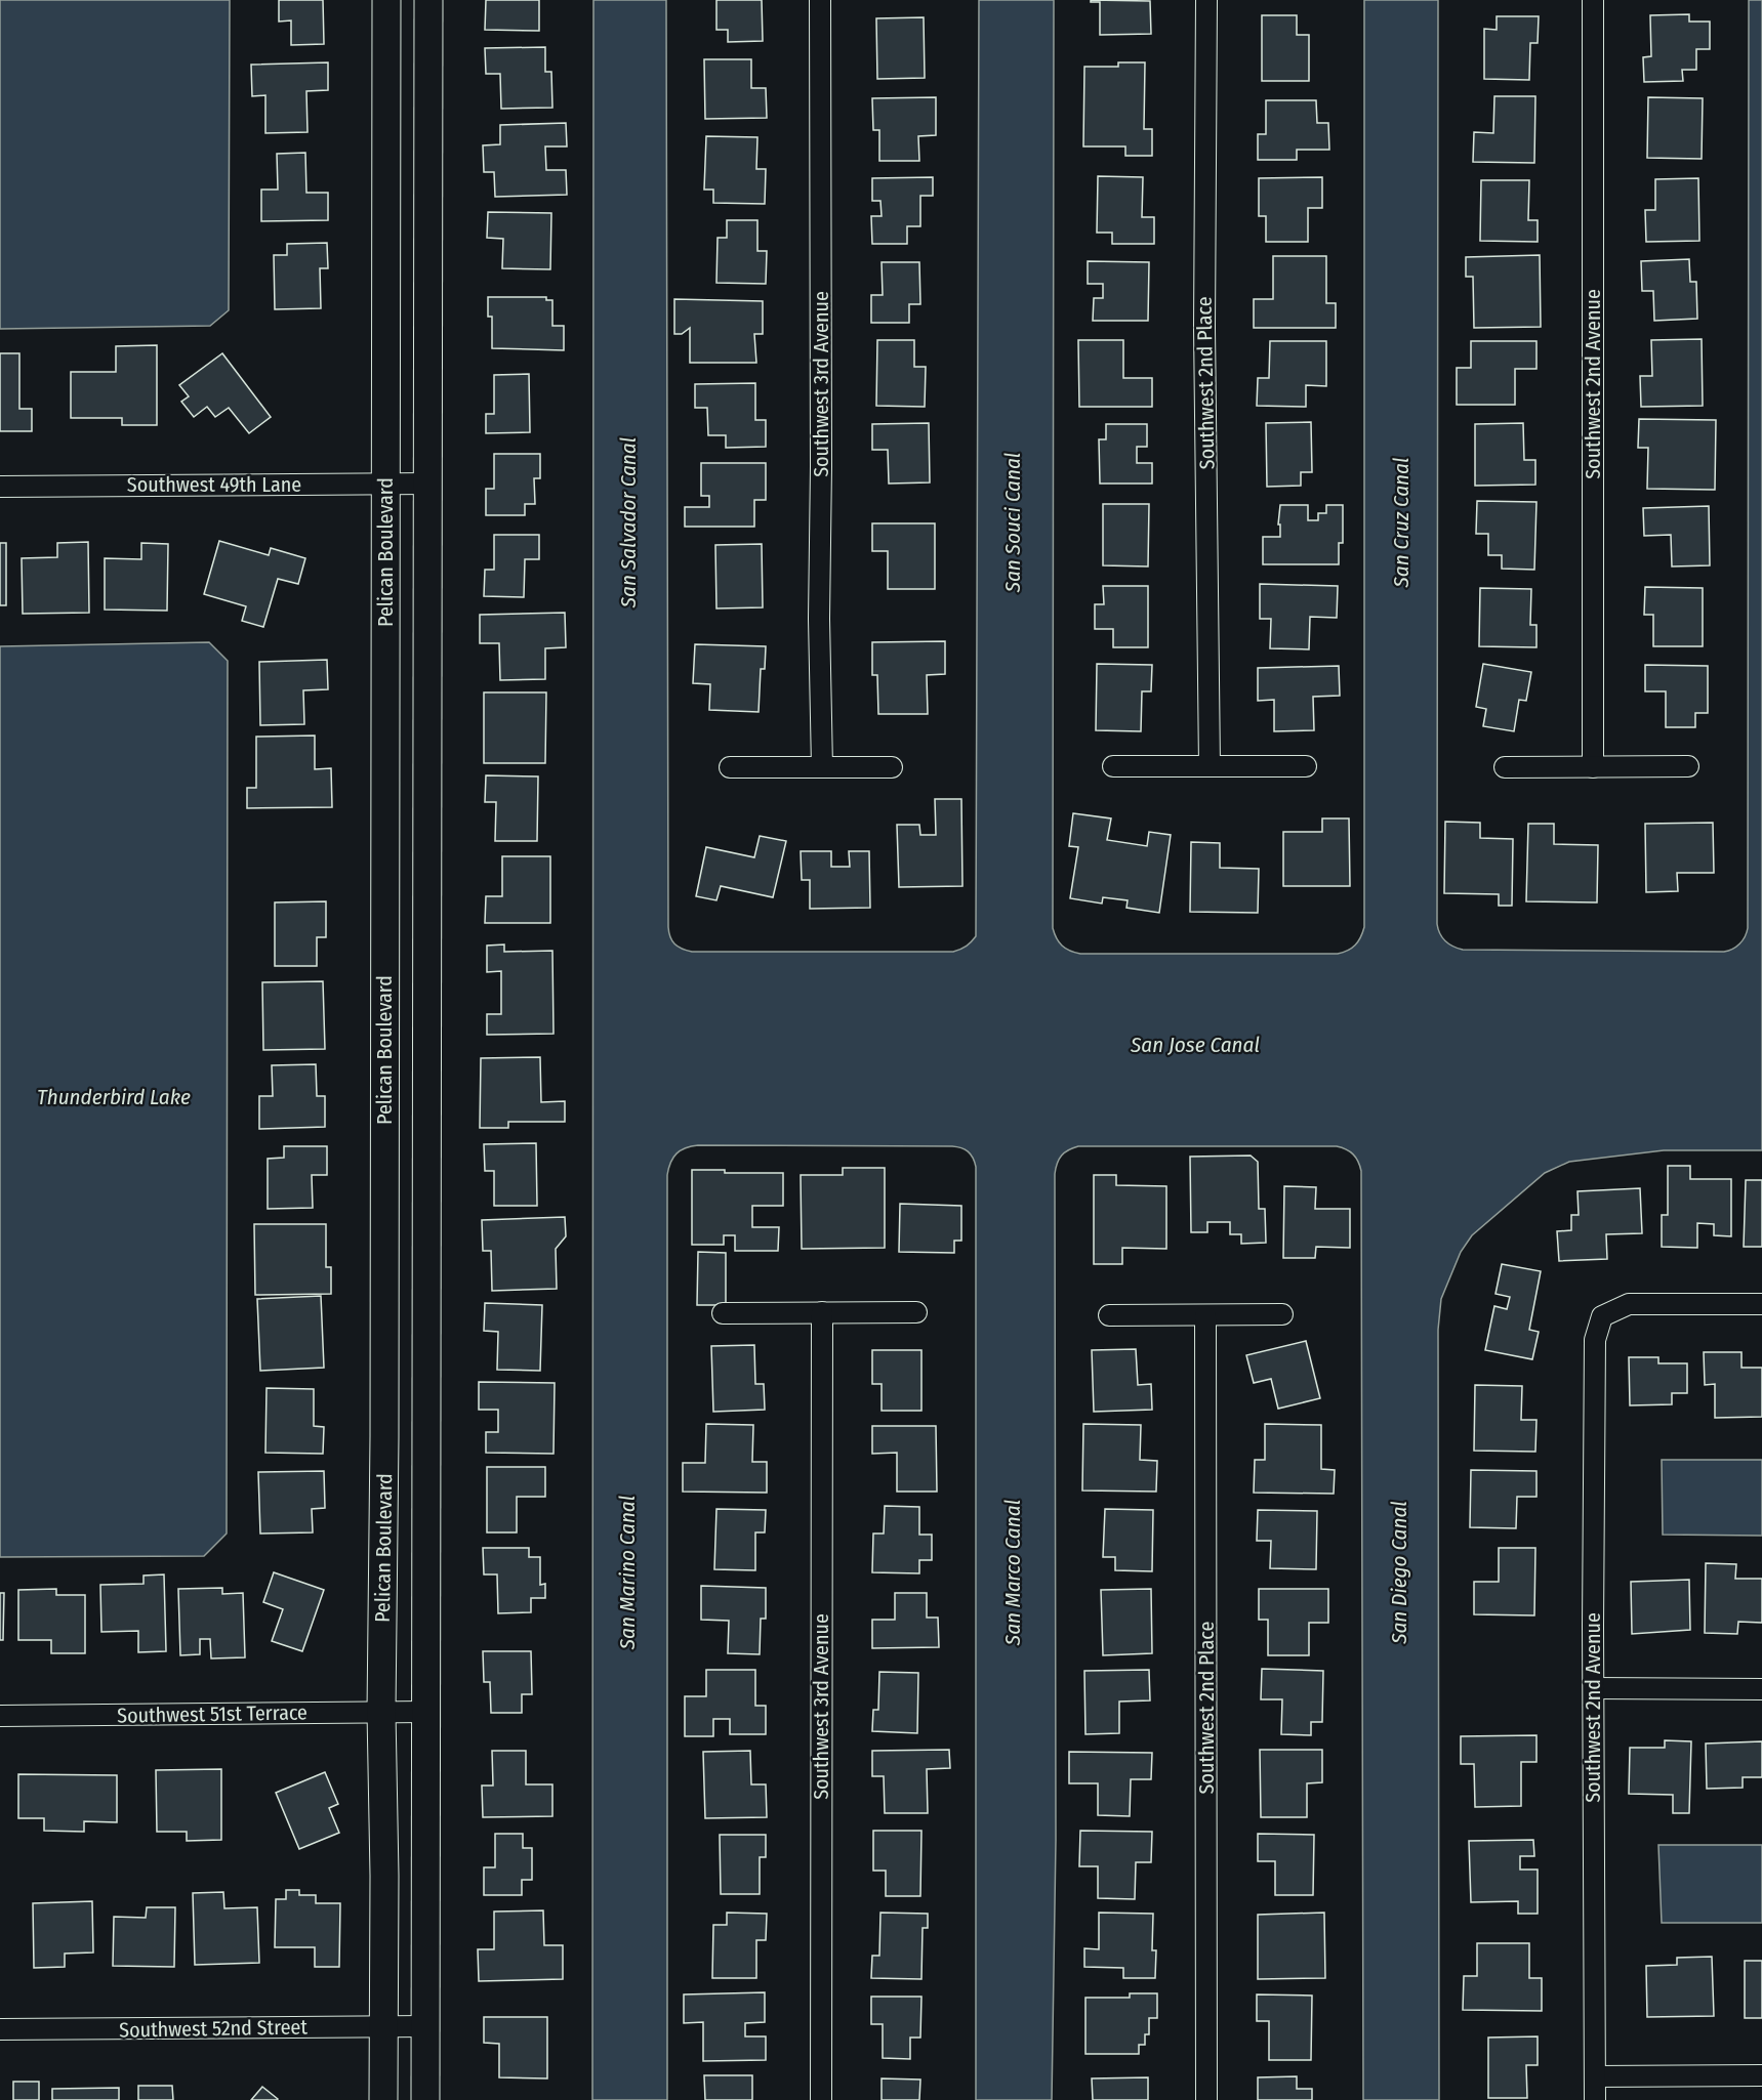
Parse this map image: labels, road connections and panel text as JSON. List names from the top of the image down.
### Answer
{
  "streets": {
    "street": [
      "Southwest 2nd Place",
      "Southwest 3rd Avenue",
      "Southwest 2nd Avenue",
      "Southwest 49th Lane",
      "Pelican Boulevard",
      "Southwest 51st Terrace",
      "Southwest 52nd Street"
    ]
  },
  "crossings": [
    ["Southwest 49th Lane", "Pelican Boulevard"],
    ["Pelican Boulevard", "Southwest 51st Terrace"],
    ["Pelican Boulevard", "Southwest 52nd Street"]
  ],
  "water": [
    "San Salvador Canal",
    "San Souci Canal",
    "San Cruz Canal",
    "San Jose Canal",
    "Thunderbird Lake",
    "San Marino Canal",
    "San Marco Canal",
    "San Diego Canal"
  ]
}
